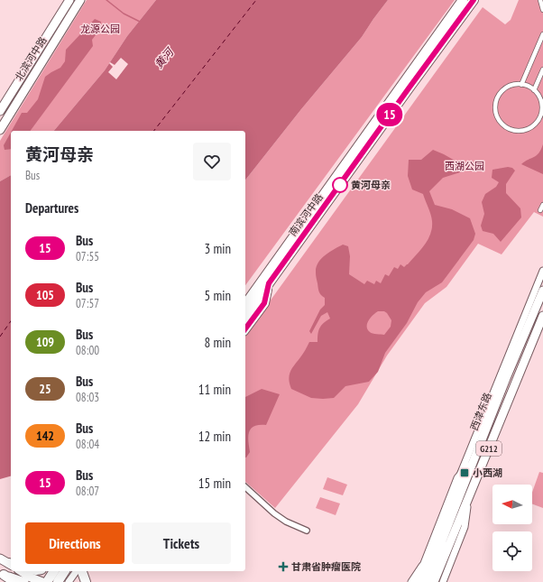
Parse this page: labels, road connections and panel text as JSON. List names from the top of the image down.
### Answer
{
  "streets": {
    "highway": ["南滨河中路"],
    "main road": ["北滨河中路", "西津东路", "G212"]
  },
  "water": ["黄河"],
  "parks": ["龙源公园", "西湖公园"],
  "places": {
    "other": ["黄河母亲"],
    "transit": ["小西湖"],
    "health": ["甘肃省肿瘤医院"]
  },
  "lines": ["bus line 15"],
  "north": "left",
  "page": {
    "on_map": "15",
    "heading": [
      ["黄河母亲", "Bus"],
      "Departures"
    ],
    "list": [
      {
        "mark": "15",
        "name": "Bus",
        "note": "07:55",
        "value": "3 min"
      },
      {
        "mark": "105",
        "name": "Bus",
        "note": "07:57",
        "value": "5 min"
      },
      {
        "mark": "109",
        "name": "Bus",
        "note": "08:00",
        "value": "8 min"
      },
      {
        "mark": "25",
        "name": "Bus",
        "note": "08:03",
        "value": "11 min"
      },
      {
        "mark": "142",
        "name": "Bus",
        "note": "08:04",
        "value": "12 min"
      },
      {
        "mark": "15",
        "name": "Bus",
        "note": "08:07",
        "value": "15 min"
      }
    ],
    "buttons": ["Directions", "Tickets"]
  }
}
